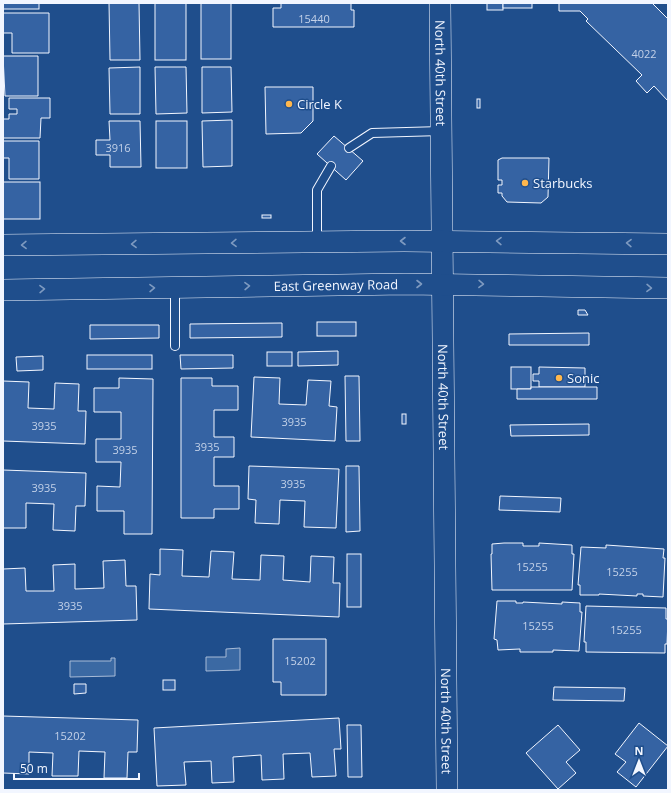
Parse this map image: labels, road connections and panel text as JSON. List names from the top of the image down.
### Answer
{
  "streets": {
    "main road": ["North 40th Street", "East Greenway Road"]
  },
  "crossings": [
    ["North 40th Street", "East Greenway Road"]
  ],
  "places": ["Circle K", "Starbucks", "Sonic"],
  "house_numbers": [
    "15440",
    "4022",
    "3916",
    "3935",
    "3935",
    "3935",
    "3935",
    "3935",
    "3935",
    "15255",
    "15255",
    "3935",
    "15255",
    "15255",
    "15202",
    "15202"
  ],
  "scale_bar": "50 m",
  "north": "top"
}
